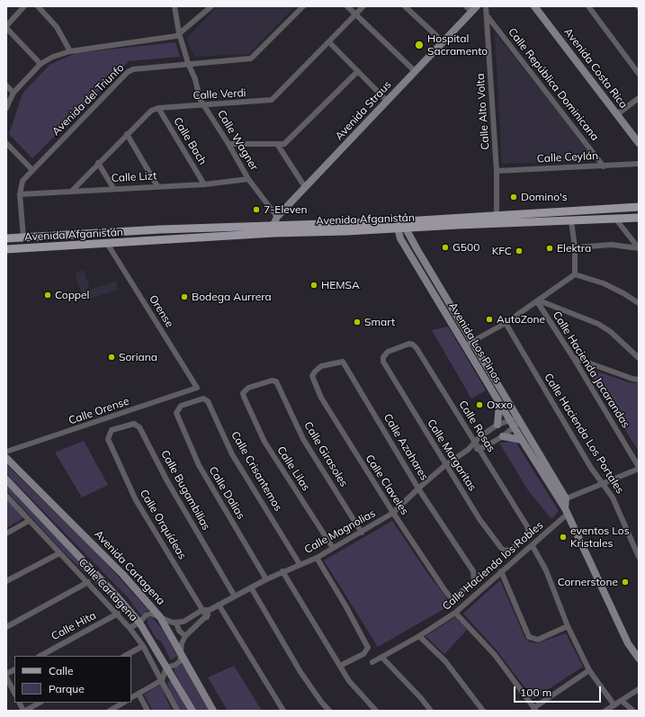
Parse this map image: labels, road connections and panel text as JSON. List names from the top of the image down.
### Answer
{
  "streets": {
    "main road": ["Avenida Afganistán"],
    "street": [
      "Avenida Costa Rica",
      "Calle República Dominicana",
      "Calle Verdi",
      "Avenida del Triunfo",
      "Avenida Straus",
      "Calle Alto Volta",
      "Calle Wagner",
      "Calle Bach",
      "Calle Ceylán",
      "Calle Lizt",
      "Orense",
      "Avenida Los Pinos",
      "Calle Hacienda Jacarandas",
      "Calle Orense",
      "Calle Rosas",
      "Calle Hacienda Los Portales",
      "Calle Azahares",
      "Calle Girasoles",
      "Calle Margaritas",
      "Calle Lilas",
      "Calle Crisantemos",
      "Calle Claveles",
      "Calle Bugambilias",
      "Calle Dalias",
      "Calle Orquídeas",
      "Calle Magnolias",
      "Calle Hacienda los Robles",
      "Avenida Cartagena",
      "Calle Cartagena",
      "Calle Hita"
    ]
  },
  "crossings": [
    ["Calle República Dominicana", "Calle Alto Volta"],
    ["Calle República Dominicana", "Calle Ceylán"],
    ["Calle Verdi", "Calle Wagner"],
    ["Calle Verdi", "Calle Bach"],
    ["Calle Verdi", "Calle Lizt"],
    ["Avenida del Triunfo", "Calle Wagner"],
    ["Avenida del Triunfo", "Calle Lizt"],
    ["Avenida del Triunfo", "Avenida Afganistán"],
    ["Avenida Straus", "Calle Wagner"],
    ["Avenida Straus", "Avenida Afganistán"],
    ["Calle Alto Volta", "Calle Ceylán"],
    ["Calle Alto Volta", "Avenida Afganistán"],
    ["Calle Wagner", "Calle Lizt"],
    ["Calle Bach", "Calle Lizt"],
    ["Avenida Afganistán", "Orense"],
    ["Avenida Afganistán", "Avenida Los Pinos"],
    ["Orense", "Calle Orense"],
    ["Avenida Los Pinos", "Calle Magnolias"],
    ["Avenida Los Pinos", "Calle Hacienda los Robles"],
    ["Calle Rosas", "Calle Margaritas"],
    ["Calle Rosas", "Calle Magnolias"],
    ["Calle Azahares", "Calle Claveles"],
    ["Calle Azahares", "Calle Magnolias"],
    ["Calle Girasoles", "Calle Lilas"],
    ["Calle Girasoles", "Calle Magnolias"],
    ["Calle Margaritas", "Calle Magnolias"],
    ["Calle Lilas", "Calle Magnolias"],
    ["Calle Crisantemos", "Calle Dalias"],
    ["Calle Crisantemos", "Calle Magnolias"],
    ["Calle Claveles", "Calle Magnolias"],
    ["Calle Bugambilias", "Calle Orquídeas"],
    ["Calle Bugambilias", "Calle Magnolias"],
    ["Calle Dalias", "Calle Magnolias"],
    ["Calle Cartagena", "Calle Hita"]
  ],
  "places": [
    "Hospital Sacramento",
    "Domino's",
    "7-Eleven",
    "G500",
    "Elektra",
    "KFC",
    "HEMSA",
    "Coppel",
    "Bodega Aurrera",
    "AutoZone",
    "Smart",
    "Soriana",
    "Oxxo",
    "eventos Los Kristales",
    "Cornerstone"
  ],
  "legend": ["Calle", "Parque"],
  "scale_bar": "100 m"
}
